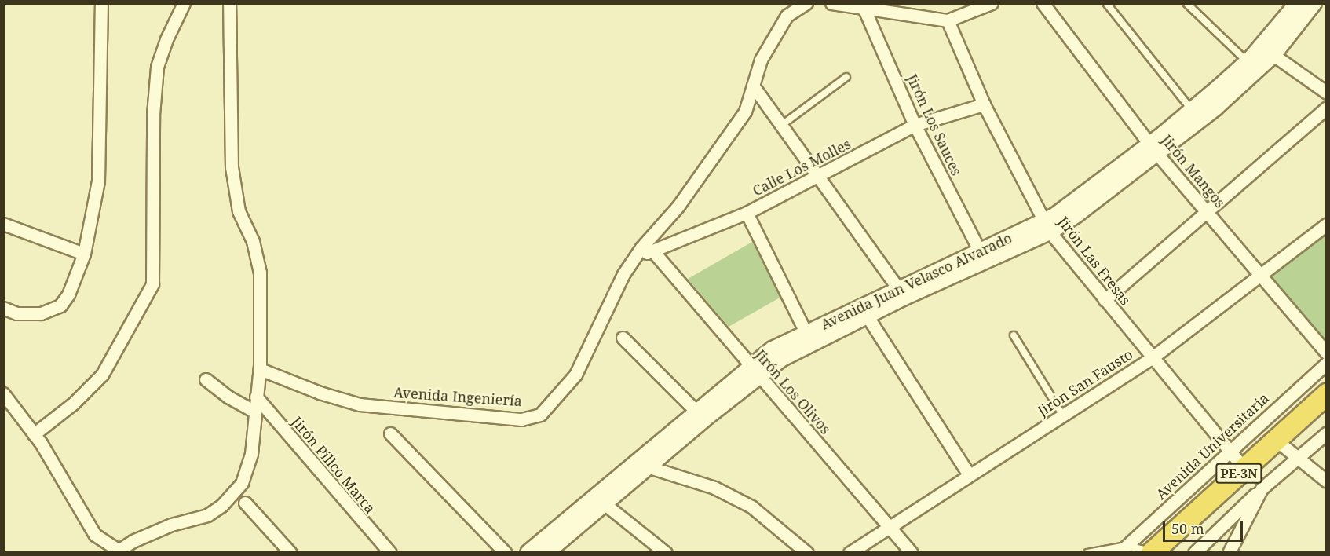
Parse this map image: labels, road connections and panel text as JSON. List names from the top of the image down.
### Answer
{
  "streets": {
    "highway": ["PE-3N"],
    "street": [
      "Jirón Los Sauces",
      "Calle Los Molles",
      "Jirón Mangos",
      "Jirón Las Fresas",
      "Avenida Juan Velasco Alvarado",
      "Jirón San Fausto",
      "Jirón Los Olivos",
      "Avenida Ingeniería",
      "Avenida Universitaria",
      "Jirón Pillco Marca"
    ]
  },
  "crossings": [
    ["Jirón Los Sauces", "Calle Los Molles"],
    ["Jirón Los Sauces", "Avenida Juan Velasco Alvarado"],
    ["Calle Los Molles", "Jirón Las Fresas"],
    ["Calle Los Molles", "Jirón Los Olivos"],
    ["Calle Los Molles", "Avenida Ingeniería"],
    ["Jirón Mangos", "Avenida Juan Velasco Alvarado"],
    ["Jirón Mangos", "Jirón San Fausto"],
    ["Jirón Las Fresas", "Avenida Juan Velasco Alvarado"],
    ["Jirón Las Fresas", "Jirón San Fausto"],
    ["Jirón Las Fresas", "Avenida Universitaria"],
    ["Jirón Las Fresas", "PE-3N"],
    ["Avenida Juan Velasco Alvarado", "Jirón Los Olivos"],
    ["Jirón San Fausto", "Jirón Los Olivos"]
  ],
  "scale_bar": "50 m"
}
